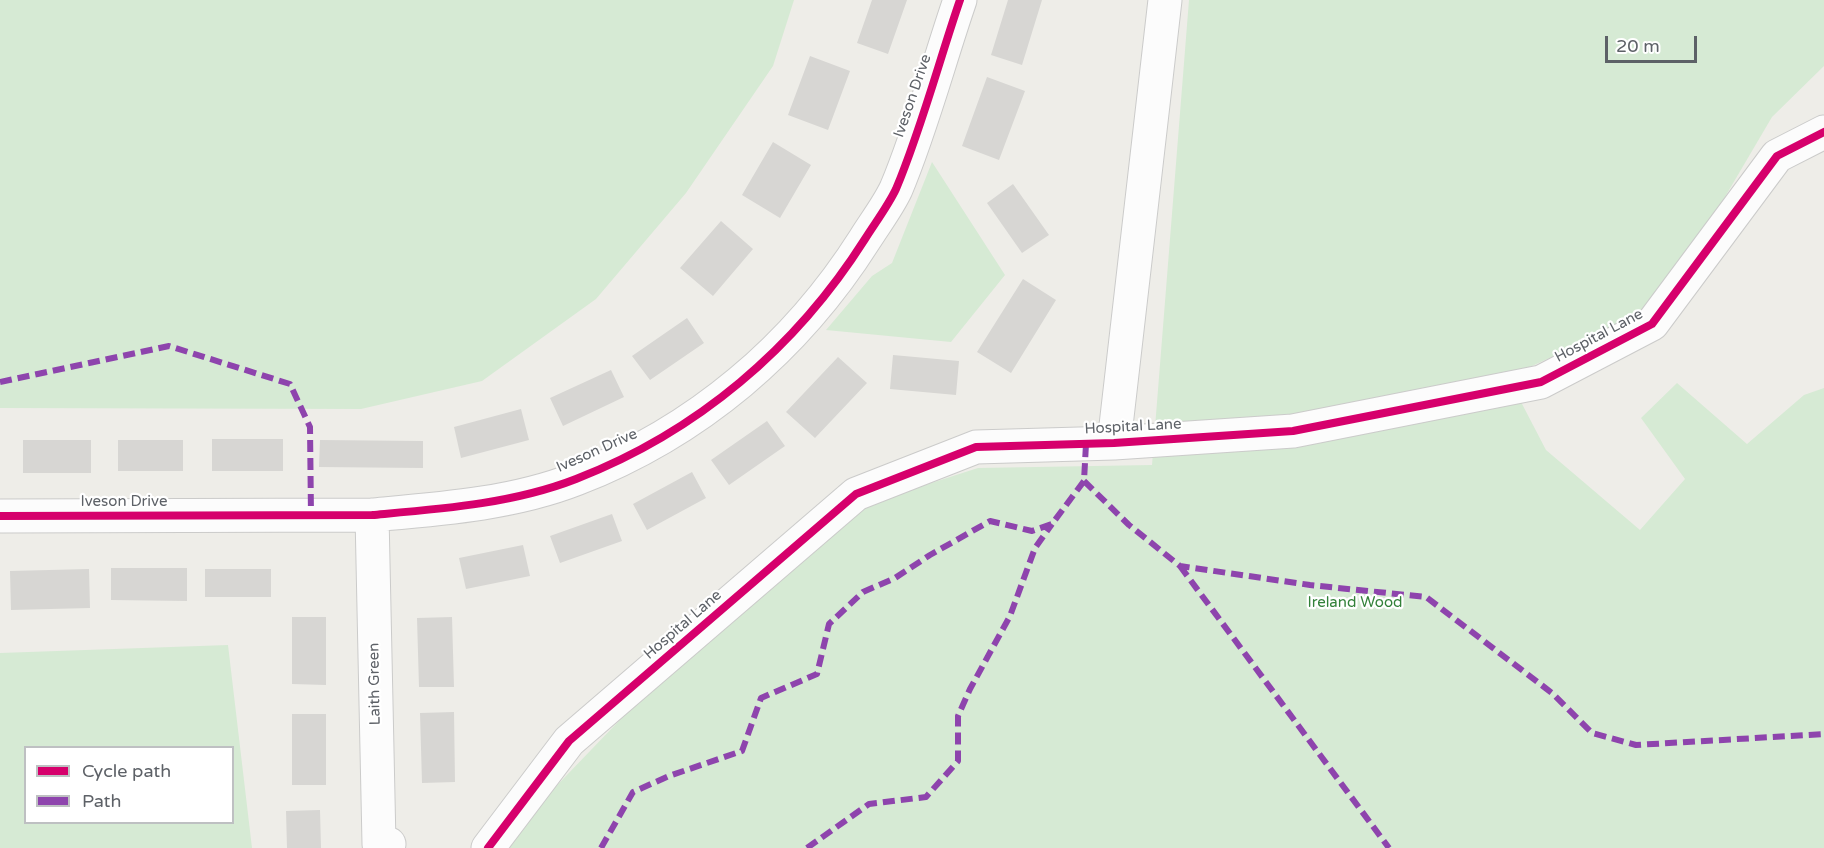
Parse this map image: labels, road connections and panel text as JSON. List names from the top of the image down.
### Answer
{
  "streets": {
    "street": ["Iveson Drive", "Hospital Lane", "Laith Green"]
  },
  "crossings": [
    ["Iveson Drive", "Laith Green"]
  ],
  "parks": ["Ireland Wood"],
  "legend": ["Cycle path", "Path"],
  "scale_bar": "20 m"
}
